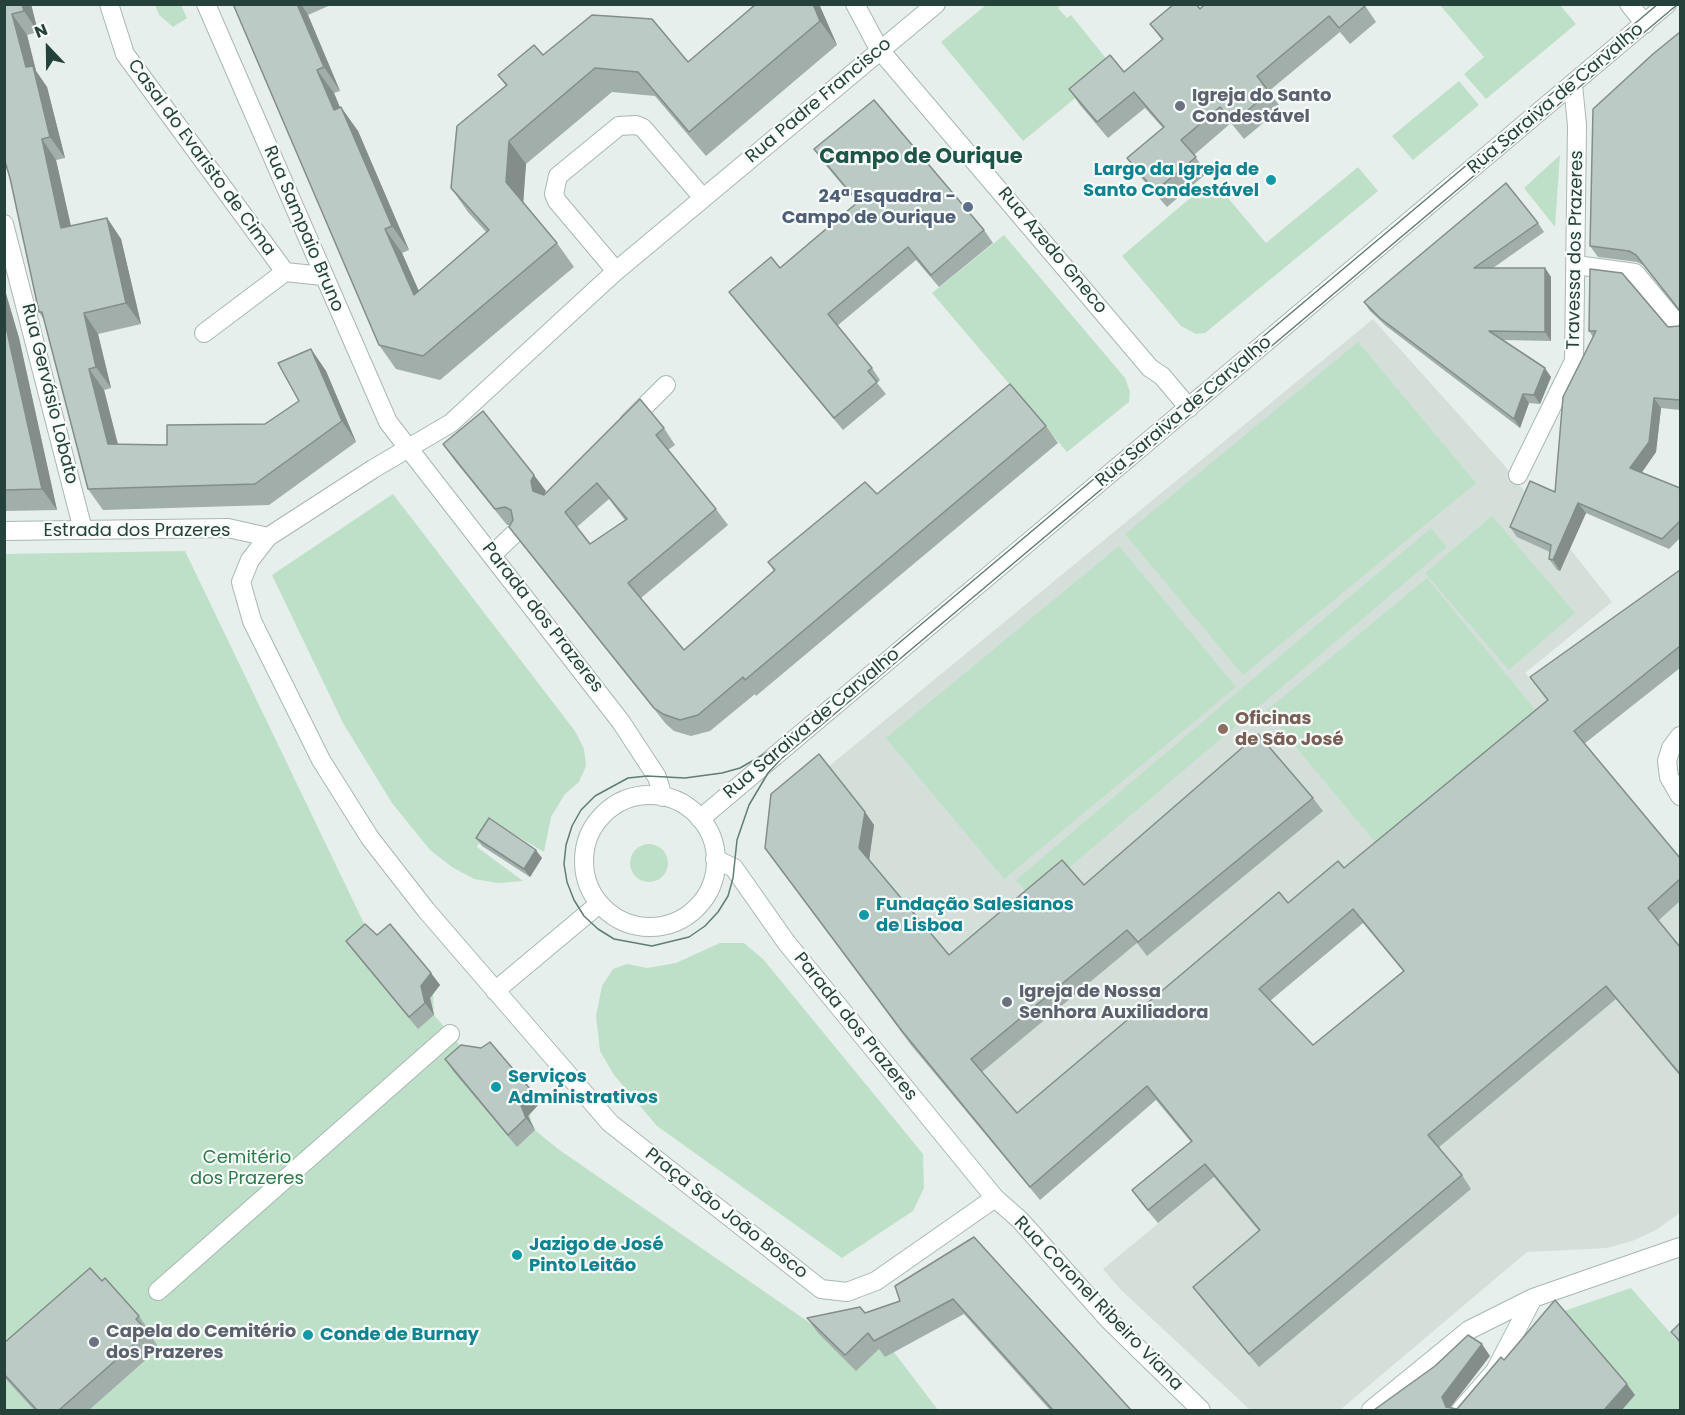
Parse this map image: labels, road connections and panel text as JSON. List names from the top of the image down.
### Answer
{
  "streets": {
    "street": [
      "Rua Saraiva de Carvalho",
      "Rua Padre Francisco",
      "Casal do Evaristo de Cima",
      "Rua Sampaio Bruno",
      "Travessa dos Prazeres",
      "Rua Azedo Gneco",
      "Rua Gervásio Lobato",
      "Estrada dos Prazeres",
      "Parada dos Prazeres",
      "Praça São João Bosco",
      "Rua Coronel Ribeiro Viana"
    ]
  },
  "crossings": [
    ["Rua Saraiva de Carvalho", "Travessa dos Prazeres"],
    ["Rua Saraiva de Carvalho", "Rua Azedo Gneco"],
    ["Rua Saraiva de Carvalho", "Parada dos Prazeres"],
    ["Rua Padre Francisco", "Rua Sampaio Bruno"],
    ["Rua Padre Francisco", "Rua Azedo Gneco"],
    ["Rua Padre Francisco", "Parada dos Prazeres"],
    ["Rua Padre Francisco", "Praça São João Bosco"],
    ["Casal do Evaristo de Cima", "Rua Sampaio Bruno"],
    ["Rua Sampaio Bruno", "Parada dos Prazeres"],
    ["Rua Sampaio Bruno", "Praça São João Bosco"],
    ["Rua Gervásio Lobato", "Estrada dos Prazeres"],
    ["Estrada dos Prazeres", "Praça São João Bosco"],
    ["Parada dos Prazeres", "Praça São João Bosco"],
    ["Parada dos Prazeres", "Rua Coronel Ribeiro Viana"],
    ["Praça São João Bosco", "Rua Coronel Ribeiro Viana"]
  ],
  "districts": ["Campo de Ourique"],
  "parks": ["Cemitério dos Prazeres"],
  "places": [
    "Igreja do Santo Condestável",
    "Largo da Igreja de Santo Condestável",
    "24ª Esquadra - Campo de Ourique",
    "Oficinas de São José",
    "Fundação Salesianos de Lisboa",
    "Igreja de Nossa Senhora Auxiliadora",
    "Serviços Administrativos",
    "Jazigo de José Pinto Leitão",
    "Conde de Burnay",
    "Capela do Cemitério dos Prazeres"
  ],
  "north": "top"
}
